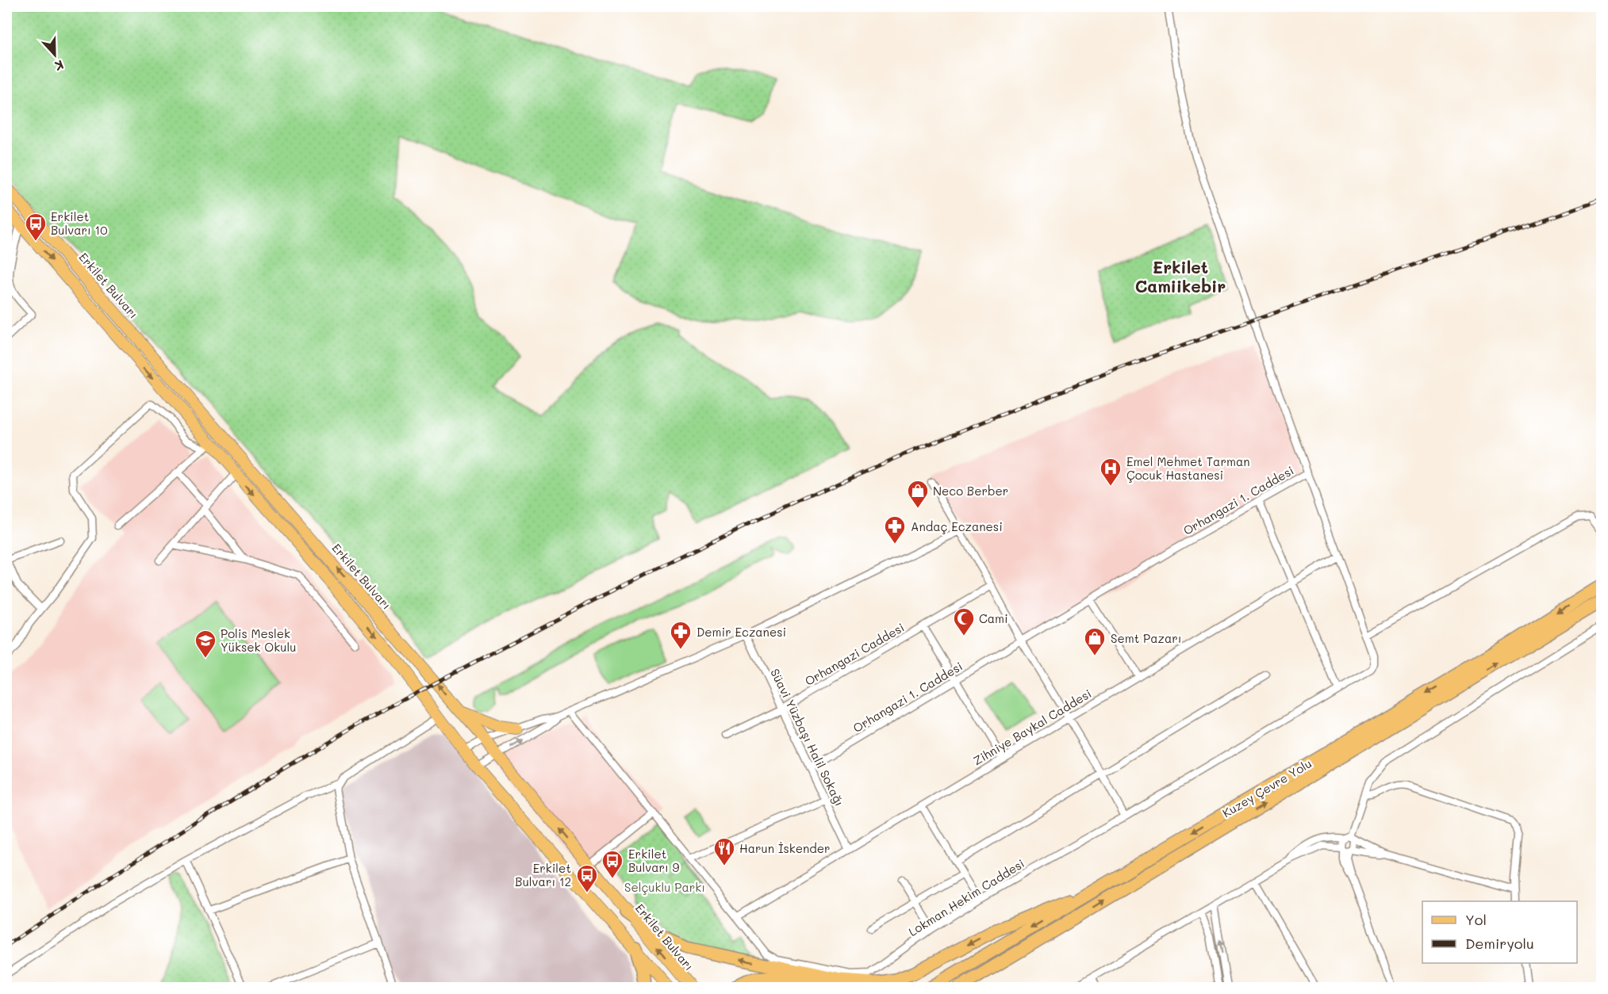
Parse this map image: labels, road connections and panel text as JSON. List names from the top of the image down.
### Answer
{
  "streets": {
    "highway": ["Kuzey Çevre Yolu"],
    "main road": ["Erkilet Bulvarı"],
    "street": [
      "Orhangazi 1. Caddesi",
      "Orhangazi Caddesi",
      "Zihniye Baykal Caddesi",
      "Süavi Yüzbaşı Halil Sokağı",
      "Lokman Hekim Caddesi"
    ]
  },
  "crossings": [
    ["Orhangazi 1. Caddesi", "Süavi Yüzbaşı Halil Sokağı"],
    ["Orhangazi Caddesi", "Süavi Yüzbaşı Halil Sokağı"],
    ["Zihniye Baykal Caddesi", "Süavi Yüzbaşı Halil Sokağı"],
    ["Zihniye Baykal Caddesi", "Lokman Hekim Caddesi"]
  ],
  "districts": ["Erkilet Camiikebir"],
  "parks": ["Selçuklu Parkı"],
  "places": {
    "bus stop": ["Erkilet Bulvarı 10", "Erkilet Bulvarı 9", "Erkilet Bulvarı 12"],
    "hospital": ["Emel Mehmet Tarman Çocuk Hastanesi"],
    "shop": ["Neco Berber", "Semt Pazarı"],
    "pharmacy": ["Andaç Eczanesi", "Demir Eczanesi"],
    "mosque": ["Cami"],
    "school or university": ["Polis Meslek Yüksek Okulu"],
    "restaurant": ["Harun İskender"]
  },
  "legend": ["Yol", "Demiryolu"],
  "north": "bottom"
}
